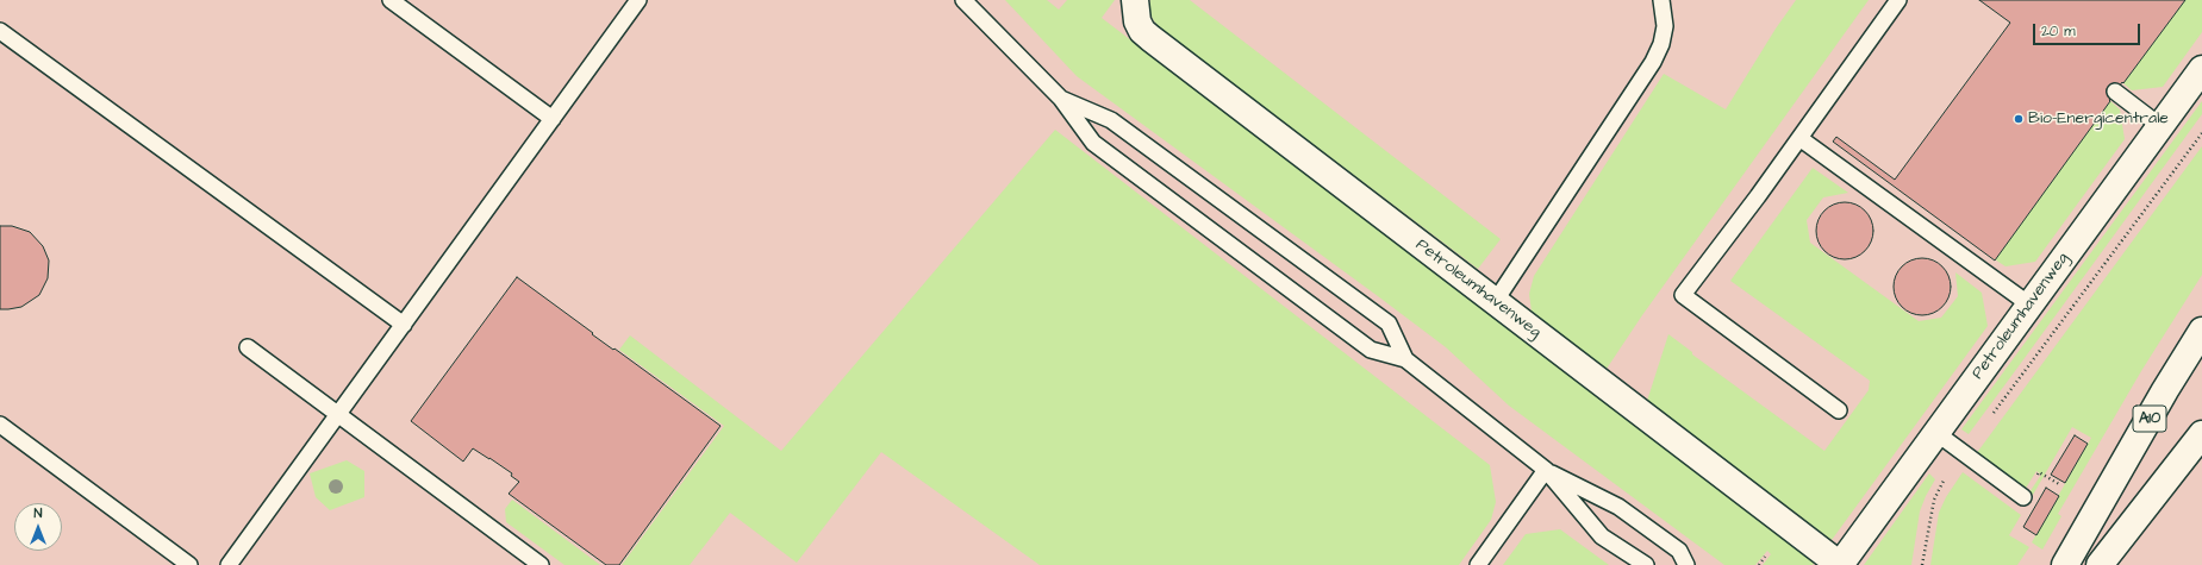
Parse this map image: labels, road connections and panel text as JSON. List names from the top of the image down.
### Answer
{
  "streets": {
    "main road": ["Petroleumhavenweg", "A10"]
  },
  "places": ["Bio-Energicentrale"],
  "scale_bar": "20 m",
  "north": "top"
}
